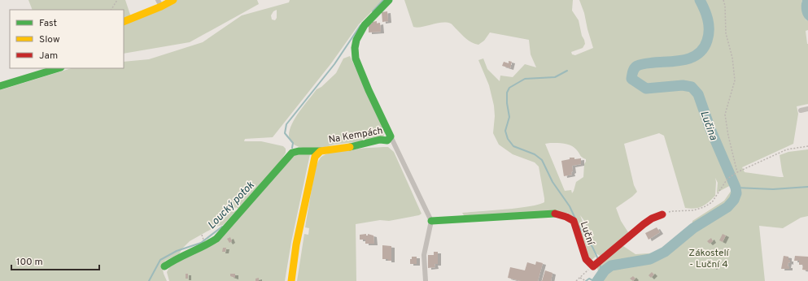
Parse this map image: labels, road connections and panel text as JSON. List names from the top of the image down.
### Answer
{
  "streets": {
    "street": ["Na Kempách", "Luční"]
  },
  "water": ["Lučina", "Loucký potok"],
  "parks": ["Zákostelí - Luční 4"],
  "legend": ["Fast", "Slow", "Jam"],
  "scale_bar": "100 m"
}
